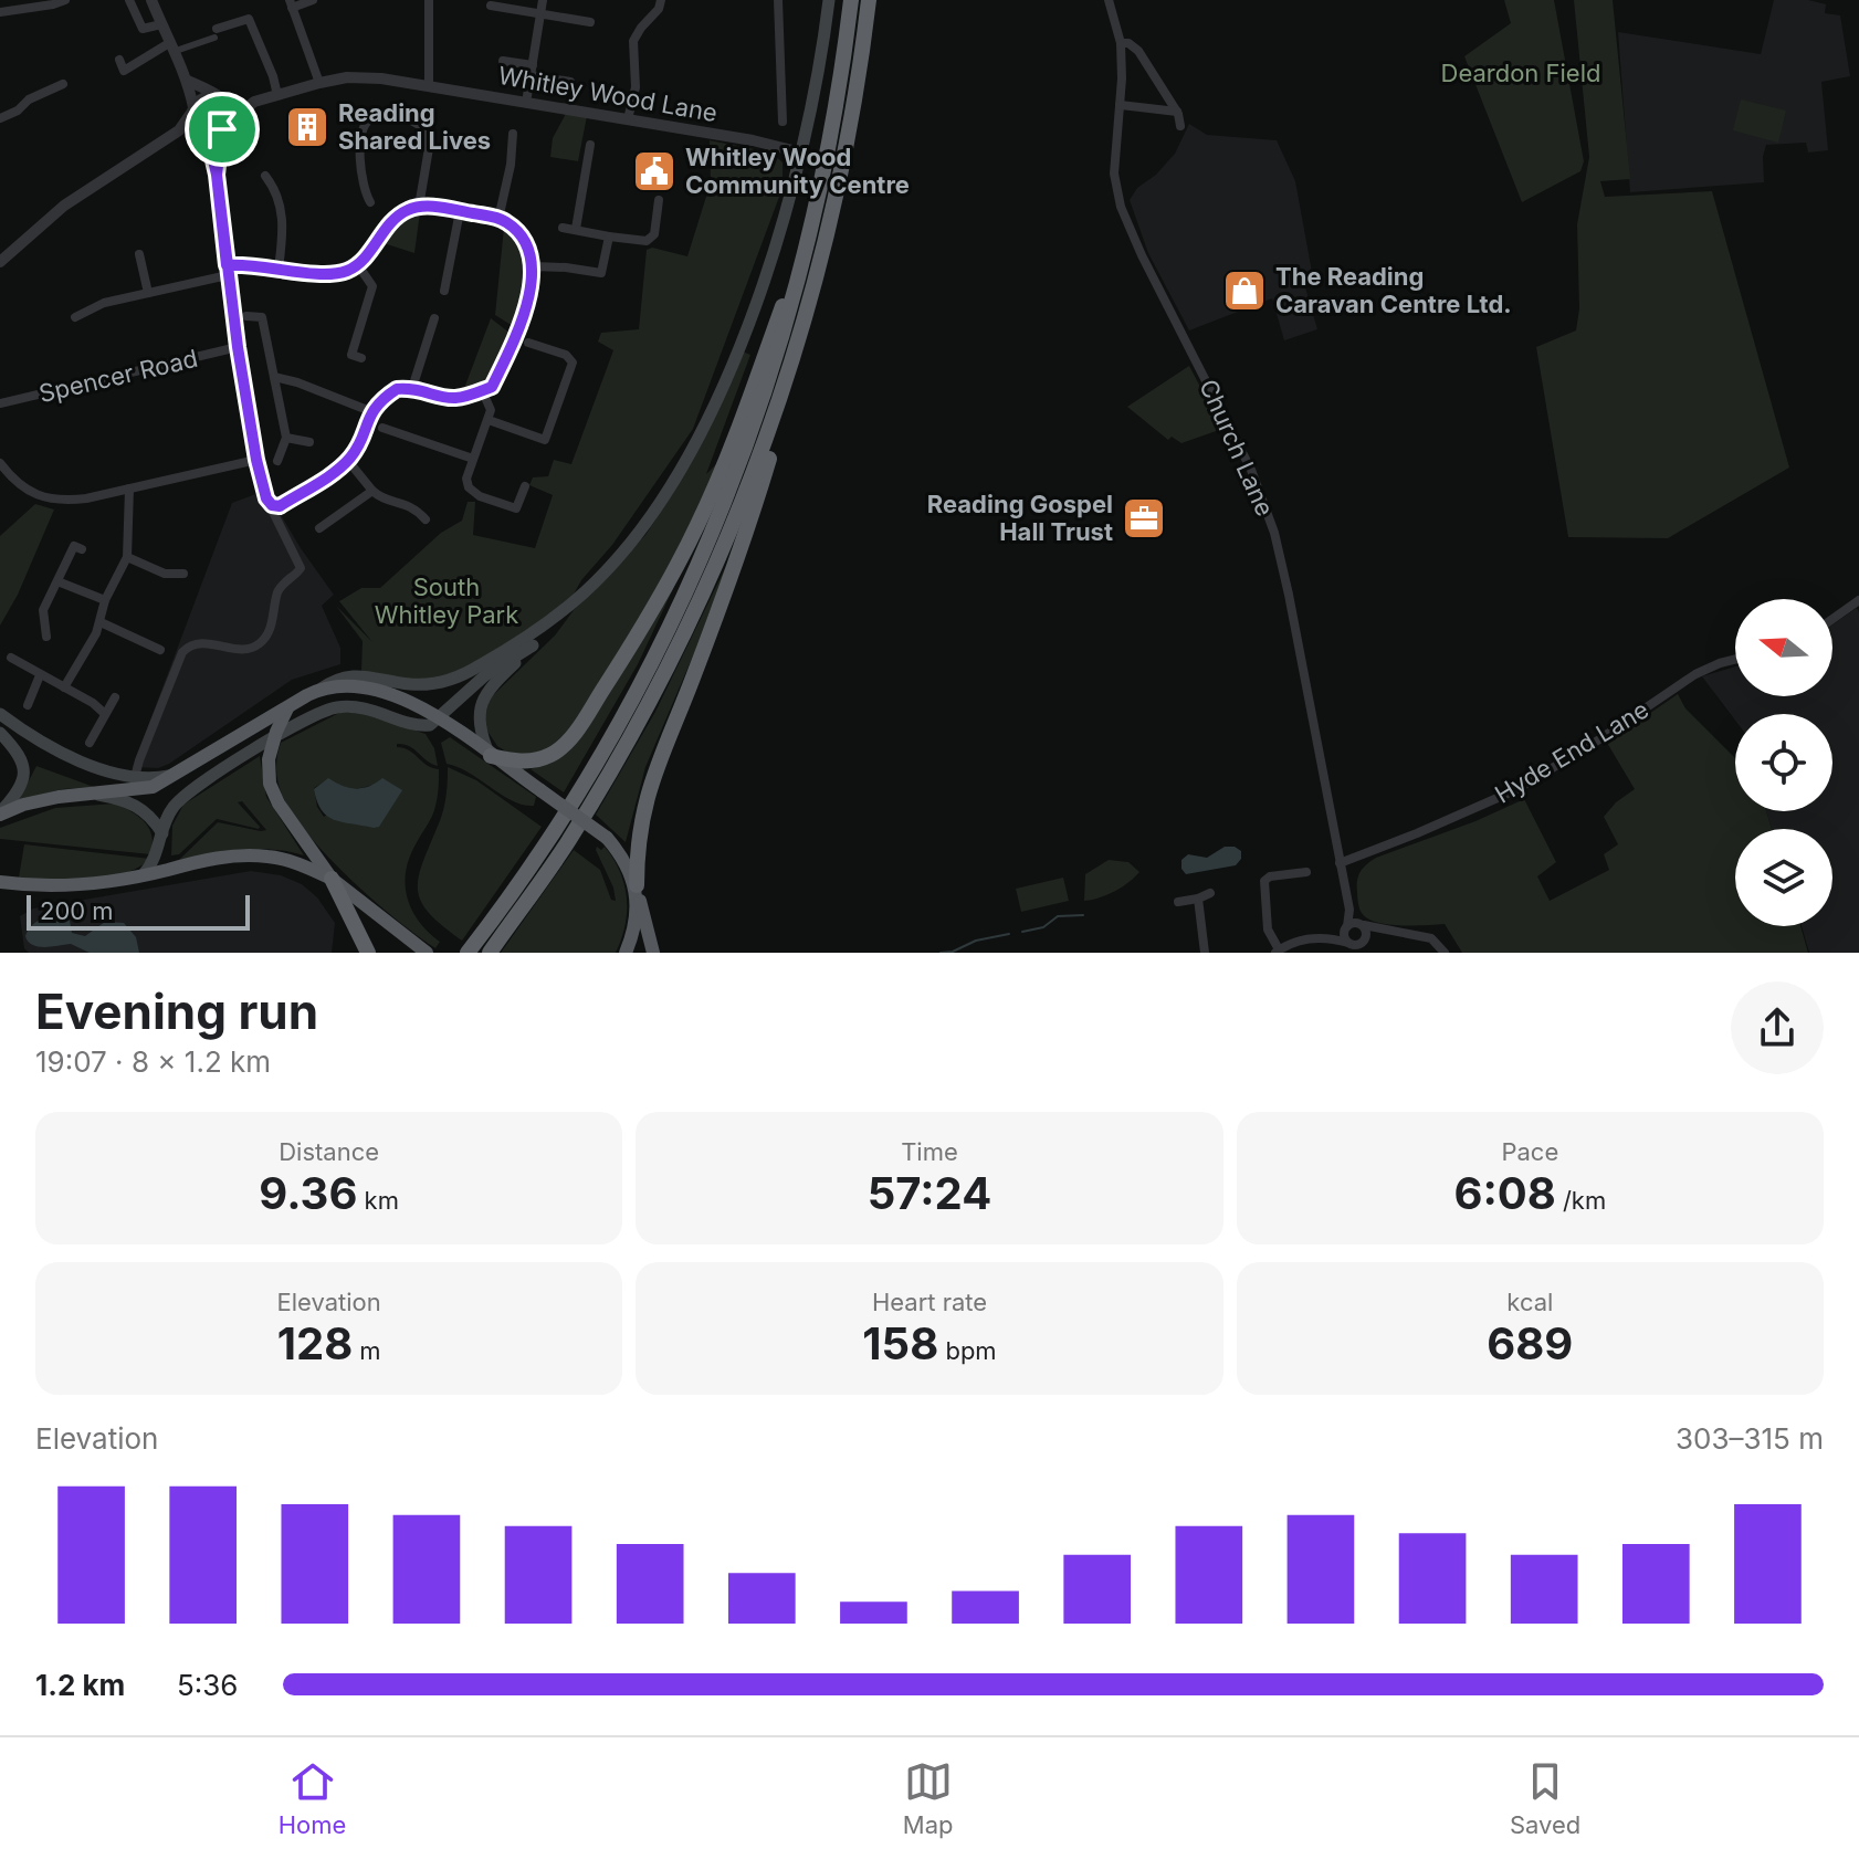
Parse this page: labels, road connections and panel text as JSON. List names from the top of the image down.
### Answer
{
  "streets": {
    "street": [
      "Whitley Wood Lane",
      "Spencer Road",
      "Church Lane",
      "Hyde End Lane"
    ]
  },
  "crossings": [
    ["Church Lane", "Hyde End Lane"]
  ],
  "parks": ["Deardon Field", "South Whitley Park"],
  "places": {
    "building": ["Reading Shared Lives"],
    "public building": ["Whitley Wood Community Centre"],
    "shop": ["The Reading Caravan Centre Ltd."],
    "office": ["Reading Gospel Hall Trust"]
  },
  "scale_bar": "200 m",
  "north": "left",
  "page": {
    "scale": "200 m",
    "heading": ["Evening run", "19:07 · 8 × 1.2 km"],
    "stats": [
      ["Distance", "9.36 km"],
      ["Time", "57:24"],
      ["Pace", "6:08 /km"],
      ["Elevation", "128 m"],
      ["Heart rate", "158 bpm"],
      ["kcal", "689"]
    ],
    "chart": ["Elevation", "303–315 m"],
    "list": [
      {
        "name": "1.2 km",
        "note": "5:36"
      }
    ],
    "tabs": ["Home", "Map", "Saved"]
  }
}
